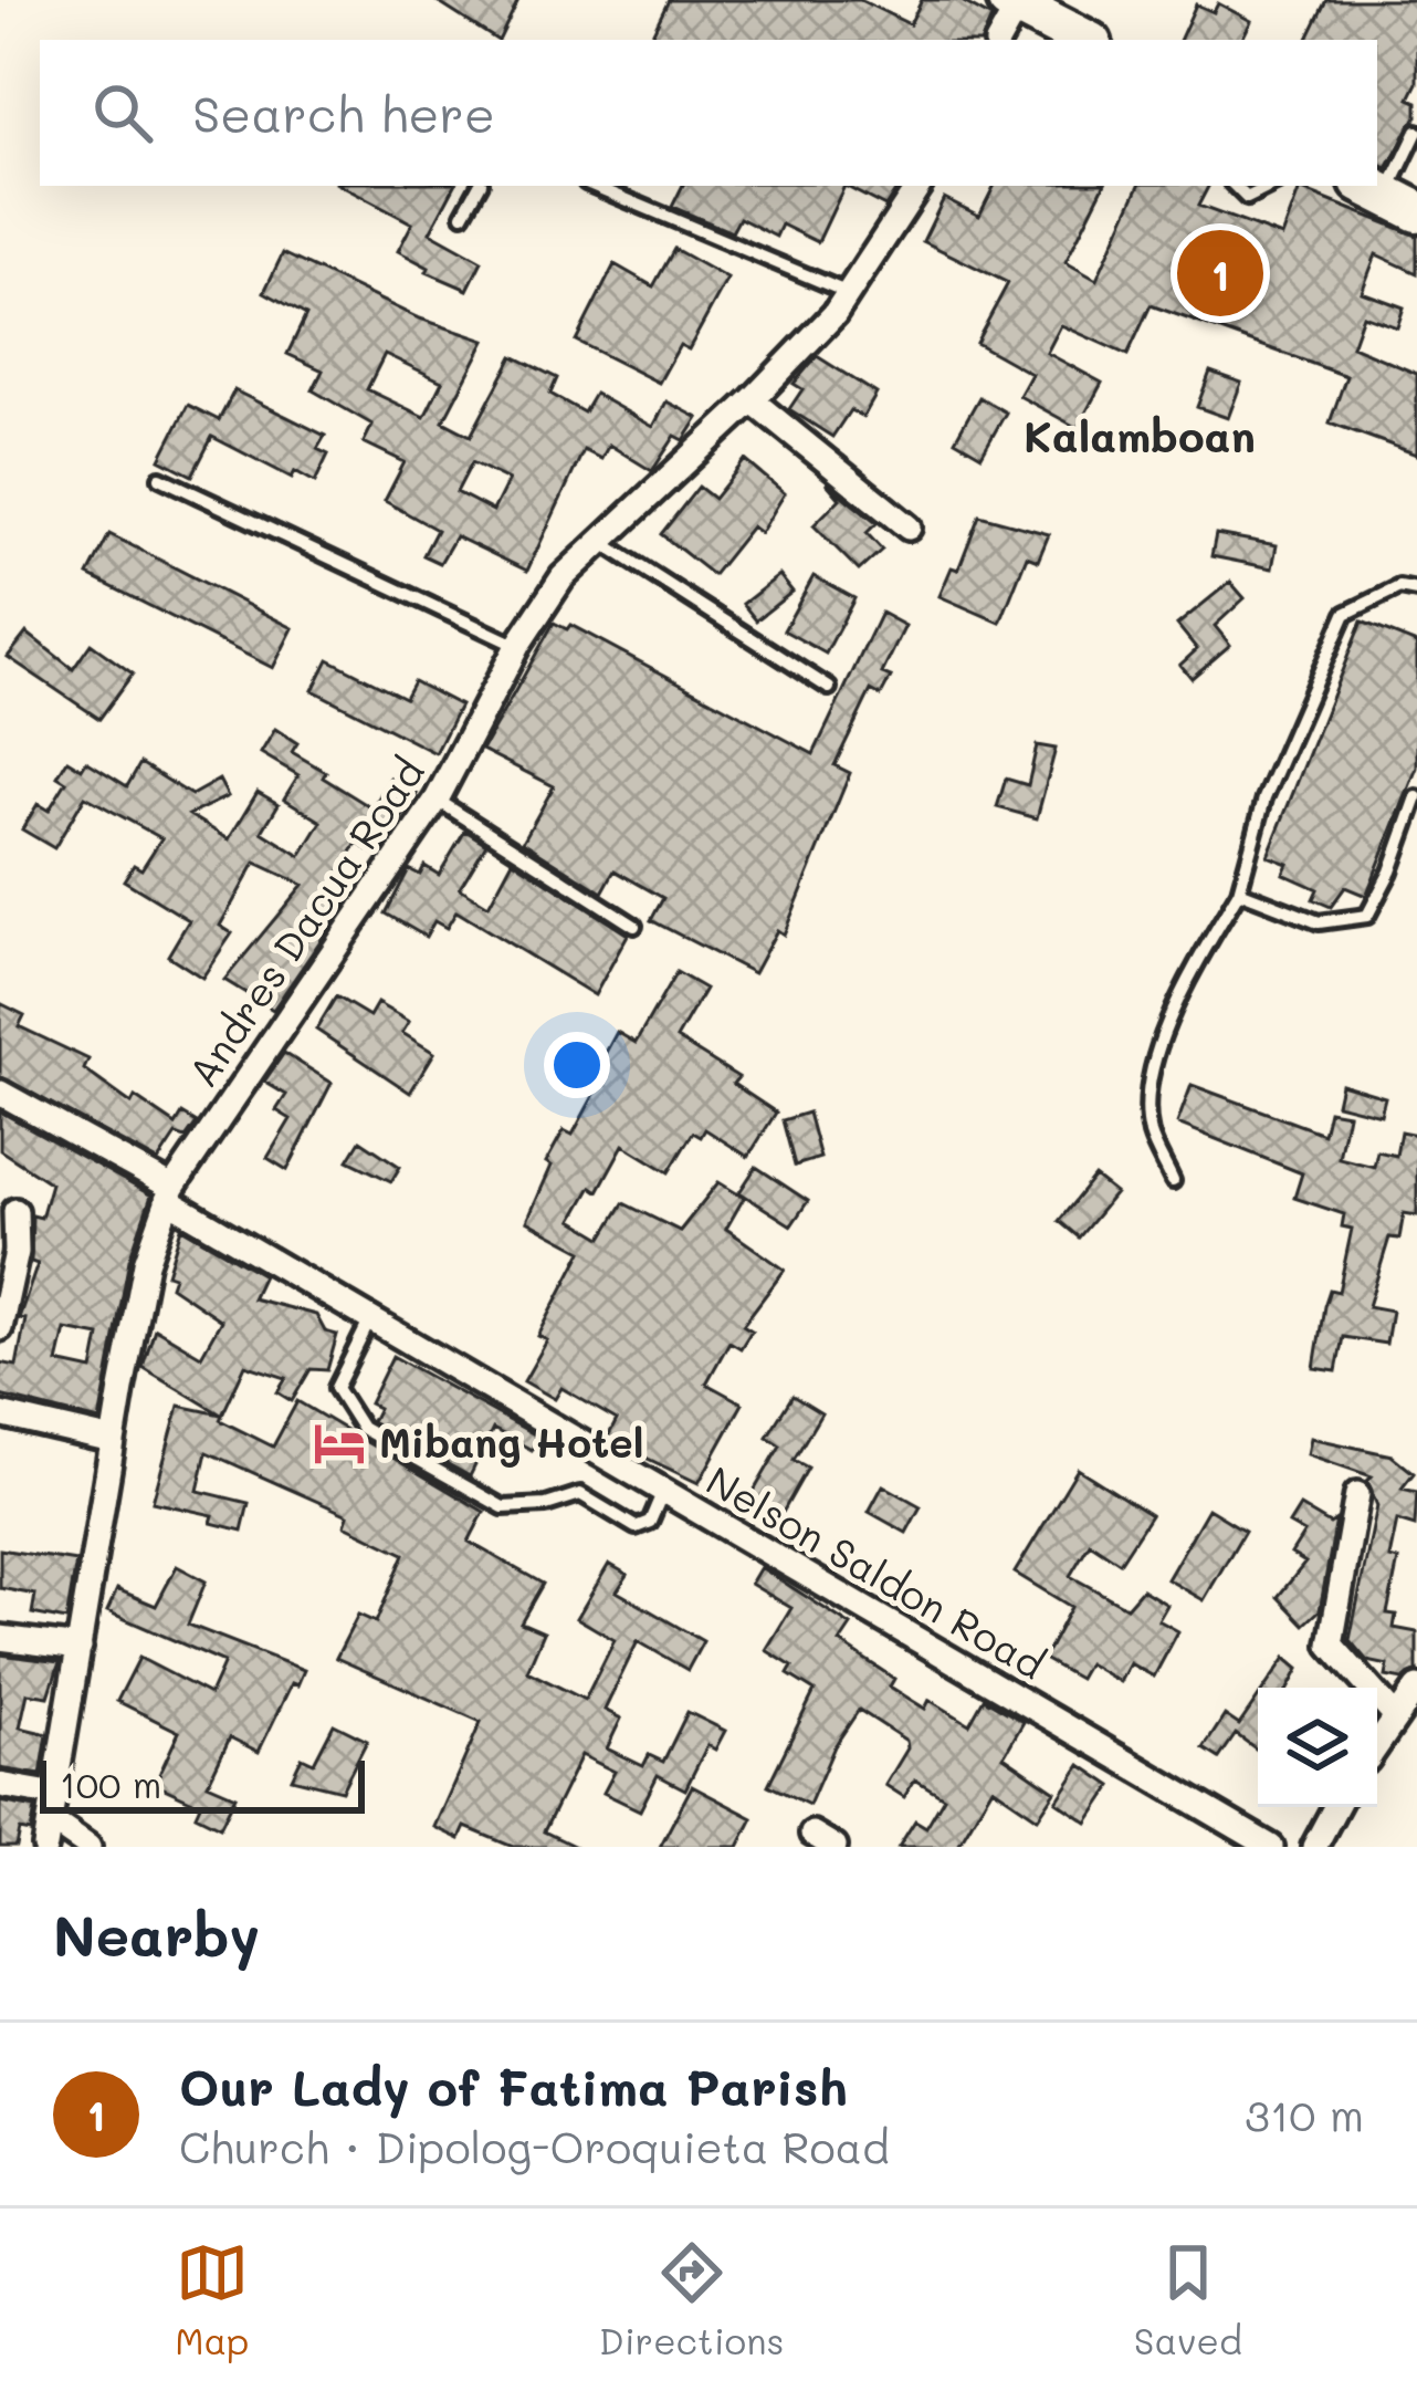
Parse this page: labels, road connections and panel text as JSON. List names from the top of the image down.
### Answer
{
  "streets": {
    "street": ["Andres Dacua Road", "Nelson Saldon Road"]
  },
  "crossings": [
    ["Andres Dacua Road", "Nelson Saldon Road"]
  ],
  "districts": ["Kalamboan"],
  "places": {
    "hotel": ["Mibang Hotel"]
  },
  "scale_bar": "100 m",
  "page": {
    "search": "Search here",
    "pins": "1",
    "scale": "100 m",
    "heading": "Nearby",
    "list": [
      {
        "mark": "1",
        "name": "Our Lady of Fatima Parish",
        "note": "Church · Dipolog-Oroquieta Road",
        "value": "310 m"
      }
    ],
    "nav": ["Map", "Directions", "Saved"]
  }
}
